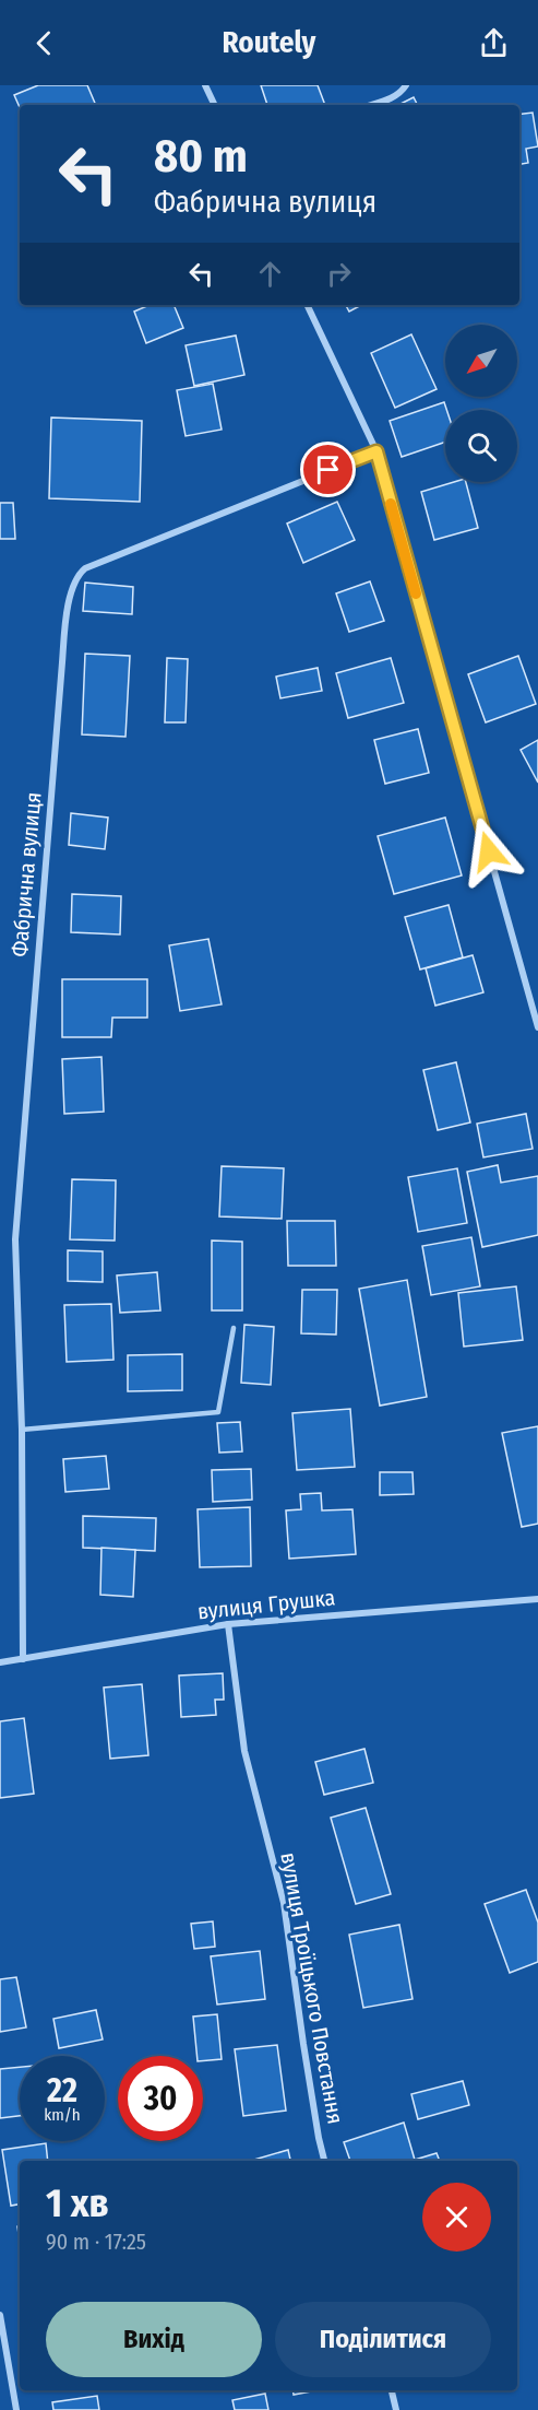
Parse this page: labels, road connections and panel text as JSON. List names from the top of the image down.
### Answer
{
  "streets": {
    "street": ["Фабрична вулиця", "вулиця Грушка", "вулиця Троїцького Повстання"]
  },
  "crossings": [
    ["Фабрична вулиця", "вулиця Грушка"],
    ["вулиця Грушка", "вулиця Троїцького Повстання"]
  ],
  "north": "bottom left",
  "page": {
    "header": "Routely",
    "turn": ["80 m", "Фабрична вулиця"],
    "speed": "22 km/h",
    "limit": "30",
    "heading": ["1 хв", "90 m · 17:25"],
    "buttons": ["Вихід", "Поділитися"]
  }
}
